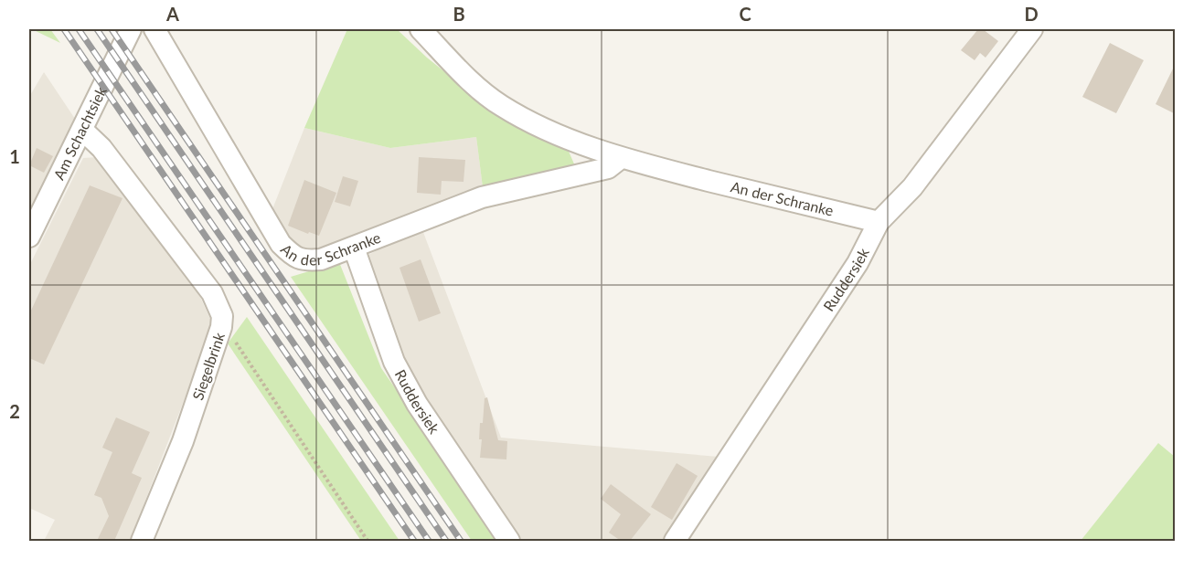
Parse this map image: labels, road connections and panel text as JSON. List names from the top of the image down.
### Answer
{
  "streets": {
    "street": [
      "Am Schachtsiek",
      "An der Schranke",
      "Ruddersiek",
      "Siegelbrink"
    ]
  },
  "crossings": [
    ["Am Schachtsiek", "Siegelbrink"],
    ["An der Schranke", "Ruddersiek"]
  ],
  "grid": {
    "columns": [
      "A",
      "B",
      "C",
      "D"
    ],
    "rows": ["1", "2"]
  }
}
